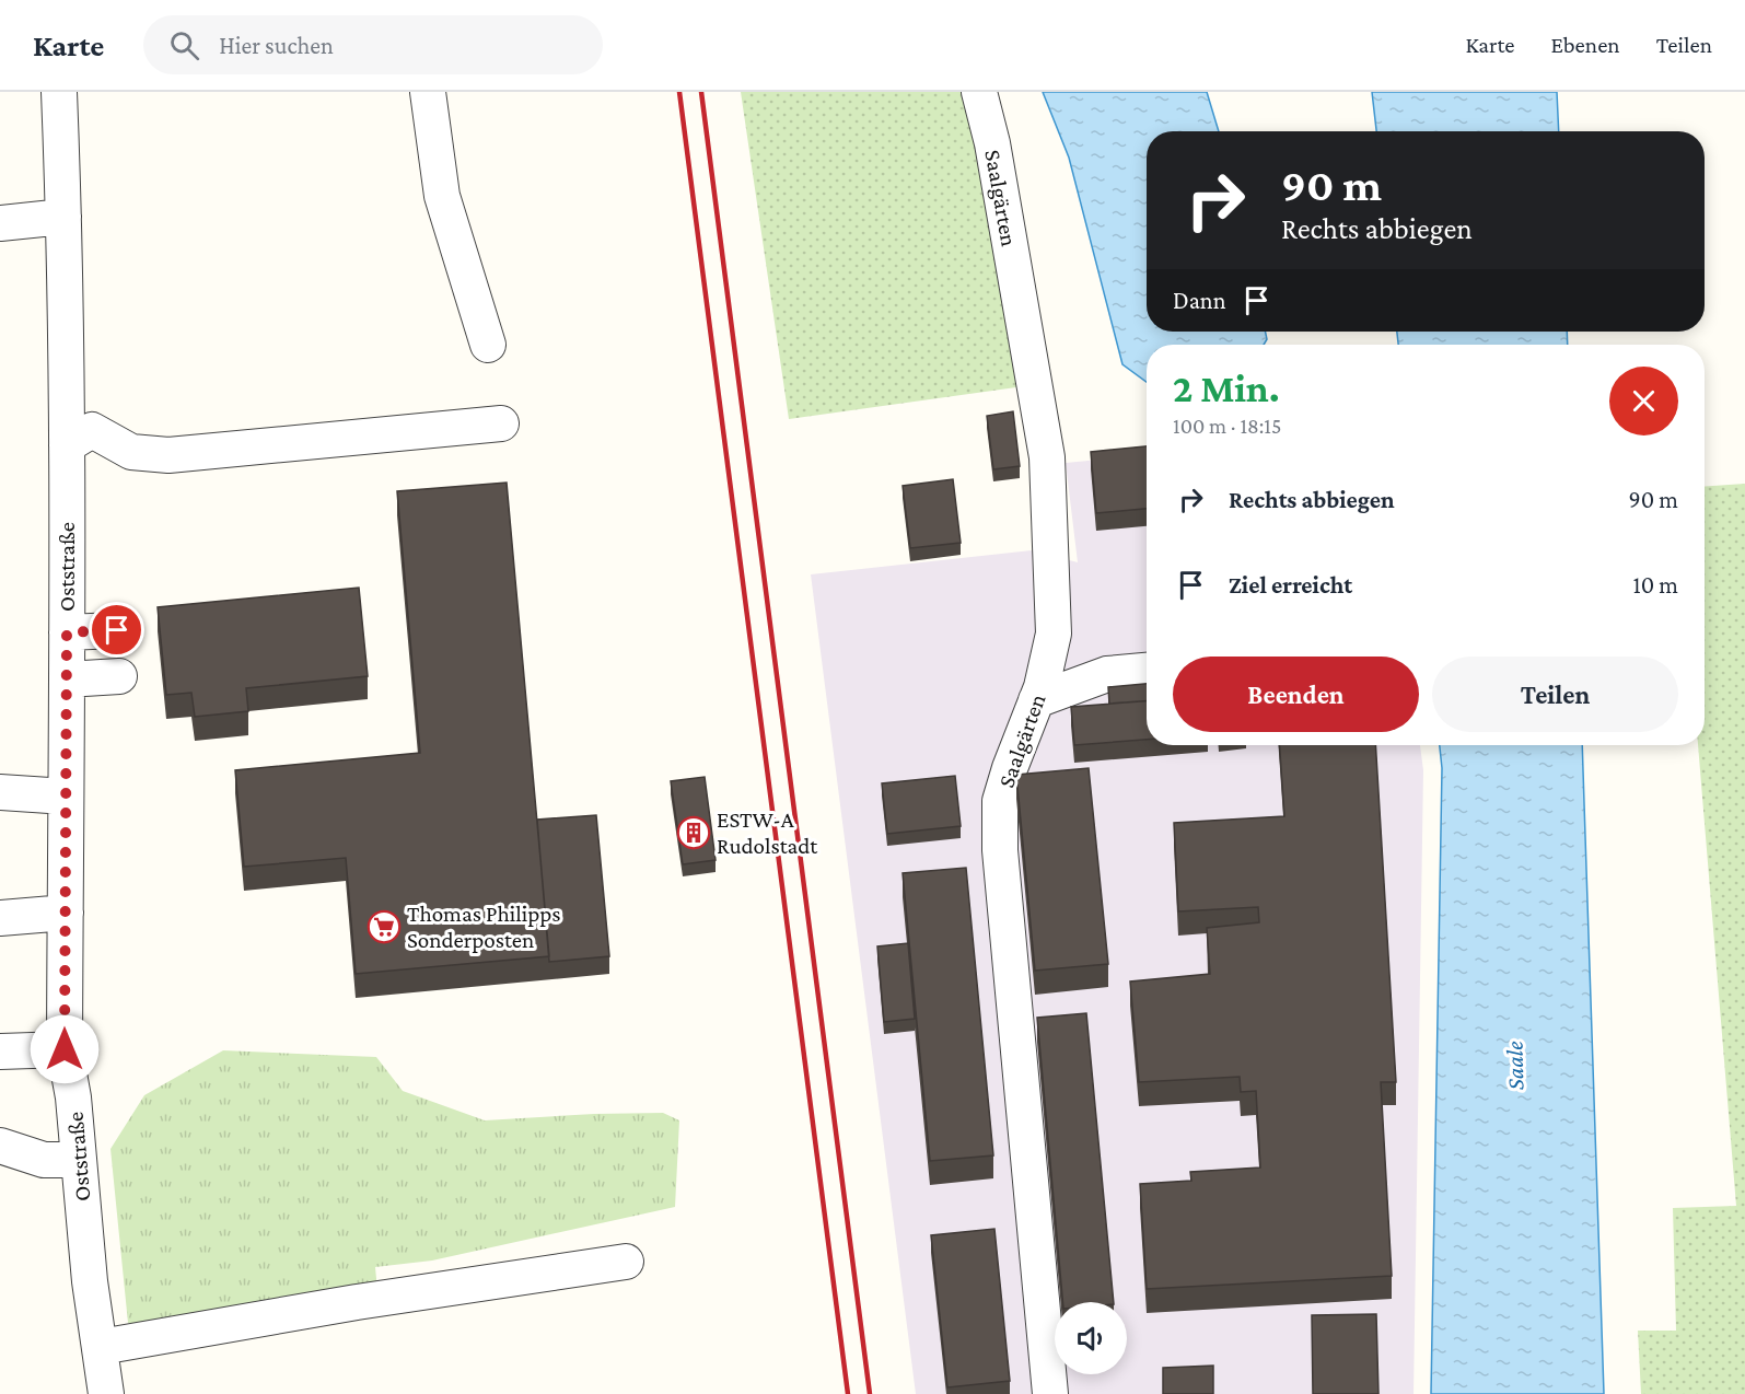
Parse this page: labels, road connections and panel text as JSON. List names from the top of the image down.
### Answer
{
  "streets": {
    "street": ["Saalgärten", "Oststraße"]
  },
  "water": ["Saale"],
  "places": {
    "building": ["ESTW-A Rudolstadt"],
    "supermarket": ["Thomas Philipps Sonderposten"]
  },
  "page": {
    "header": "Karte",
    "search": "Hier suchen",
    "nav": ["Karte", "Ebenen", "Teilen"],
    "turn": ["90 m", "Rechts abbiegen"],
    "then": "Dann",
    "heading": ["2 Min.", "100 m · 18:15"],
    "list": [
      {
        "name": "Rechts abbiegen",
        "value": "90 m"
      },
      {
        "name": "Ziel erreicht",
        "value": "10 m"
      }
    ],
    "buttons": ["Beenden", "Teilen"]
  }
}
